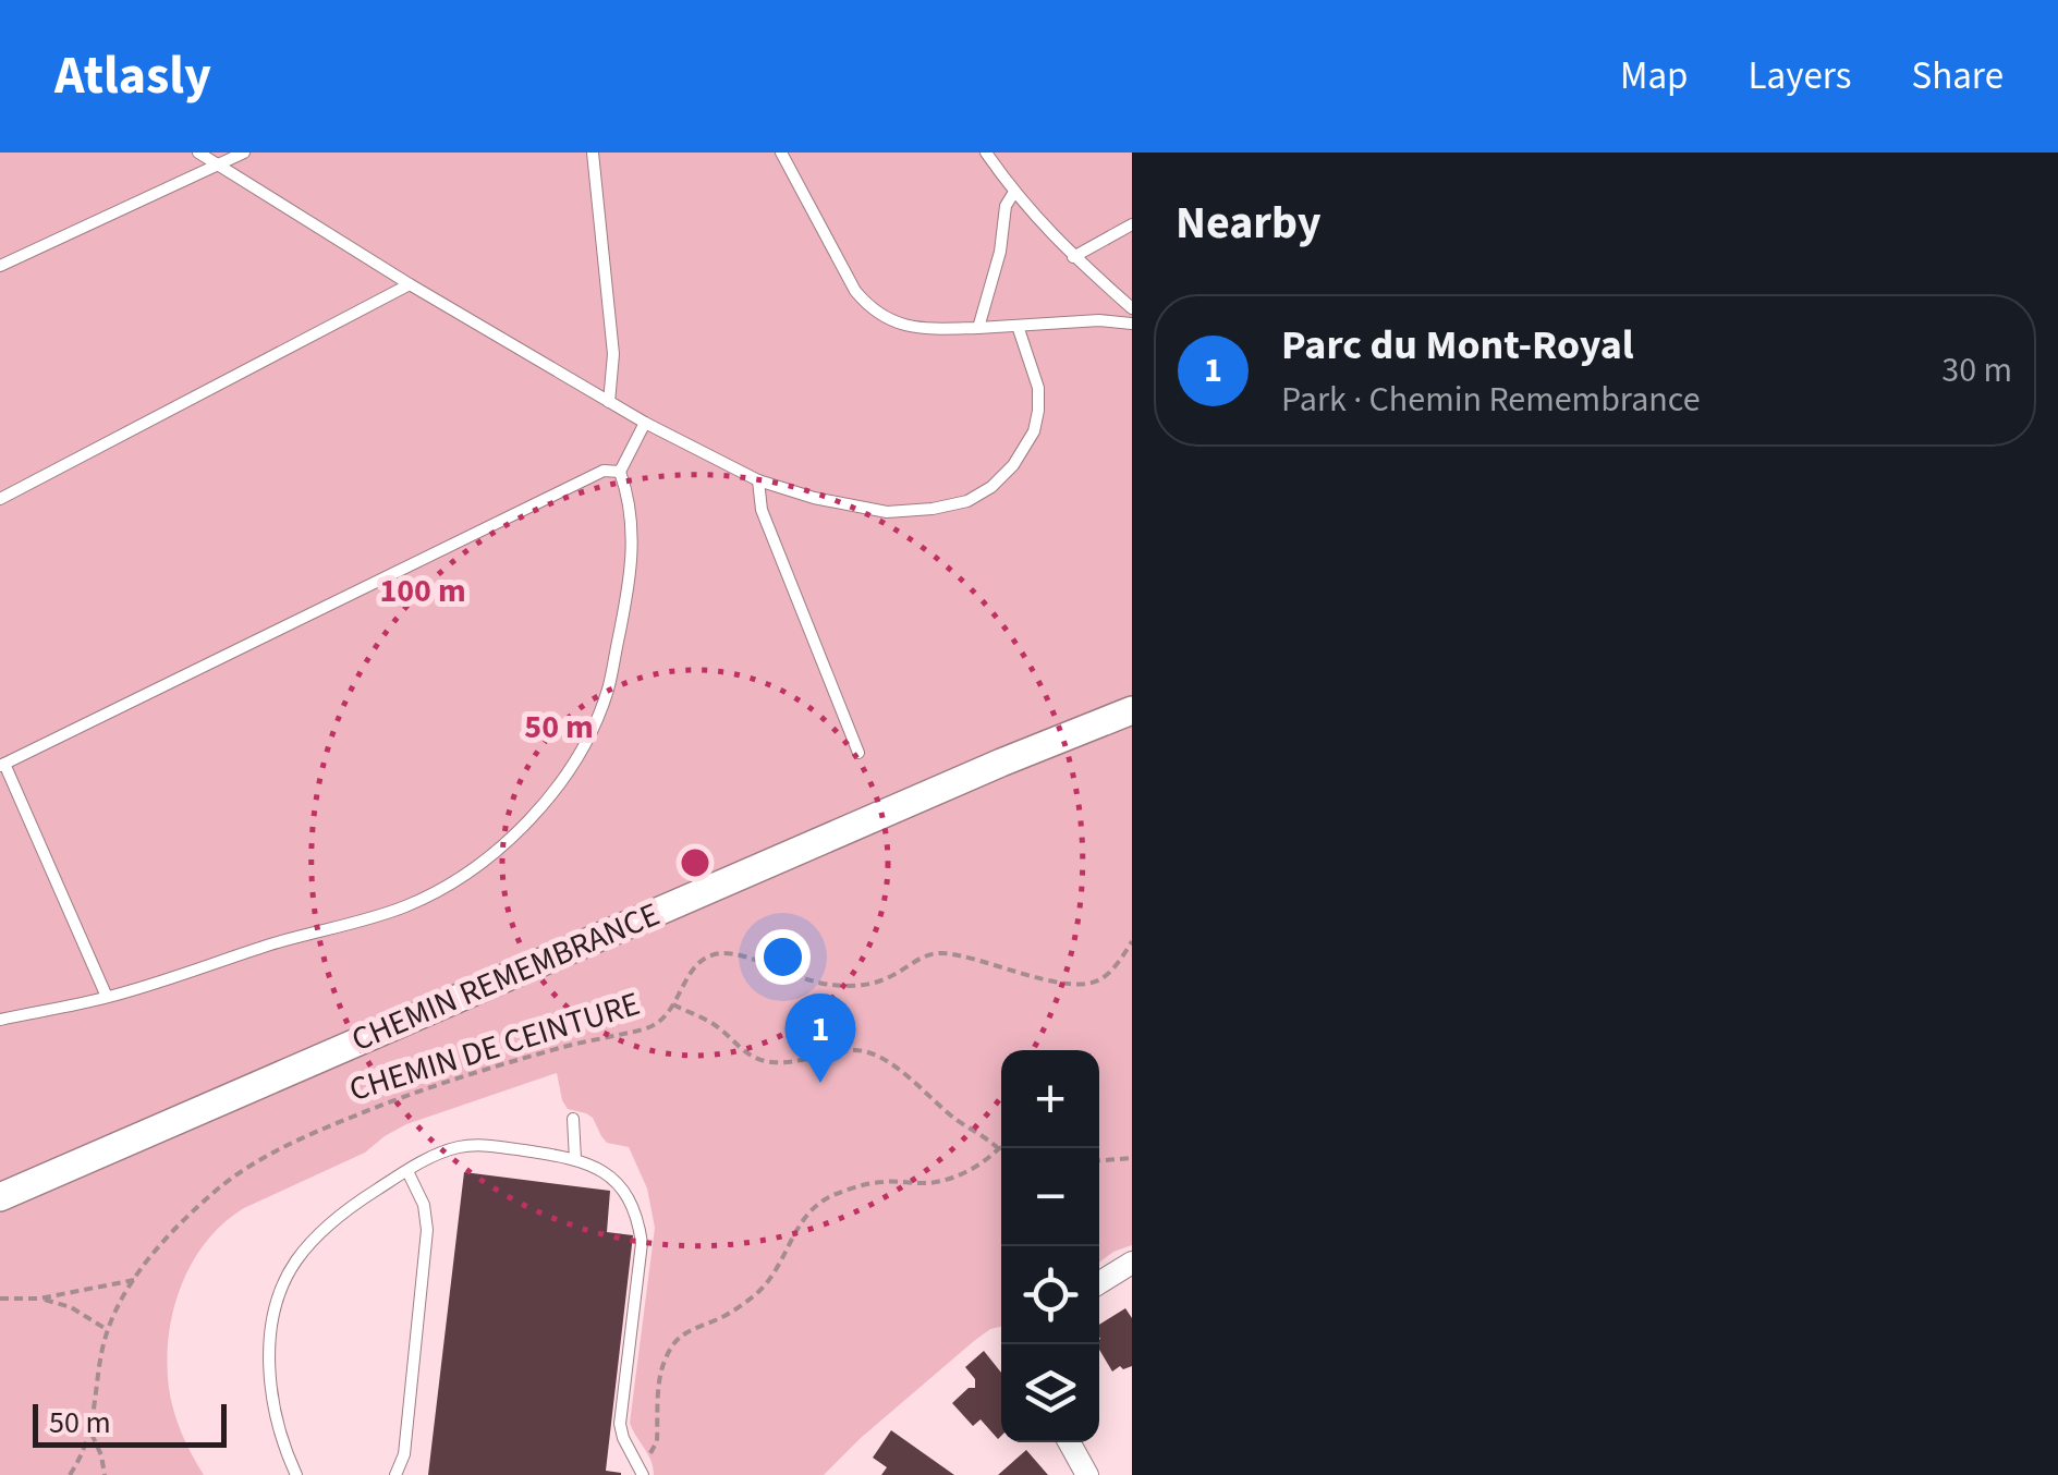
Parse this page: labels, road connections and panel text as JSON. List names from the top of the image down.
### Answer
{
  "streets": {
    "street": ["CHEMIN REMEMBRANCE"],
    "path": ["CHEMIN DE CEINTURE"]
  },
  "scale_bar": "50 m",
  "page": {
    "header": "Atlasly",
    "nav": ["Map", "Layers", "Share"],
    "heading": "Nearby",
    "list": [
      {
        "mark": "1",
        "name": "Parc du Mont-Royal",
        "note": "Park · Chemin Remembrance",
        "value": "30 m"
      }
    ],
    "pins": "1",
    "map_buttons": ["+", "−"],
    "scale": "50 m"
  },
  "rings": ["100 m", "50 m"]
}
